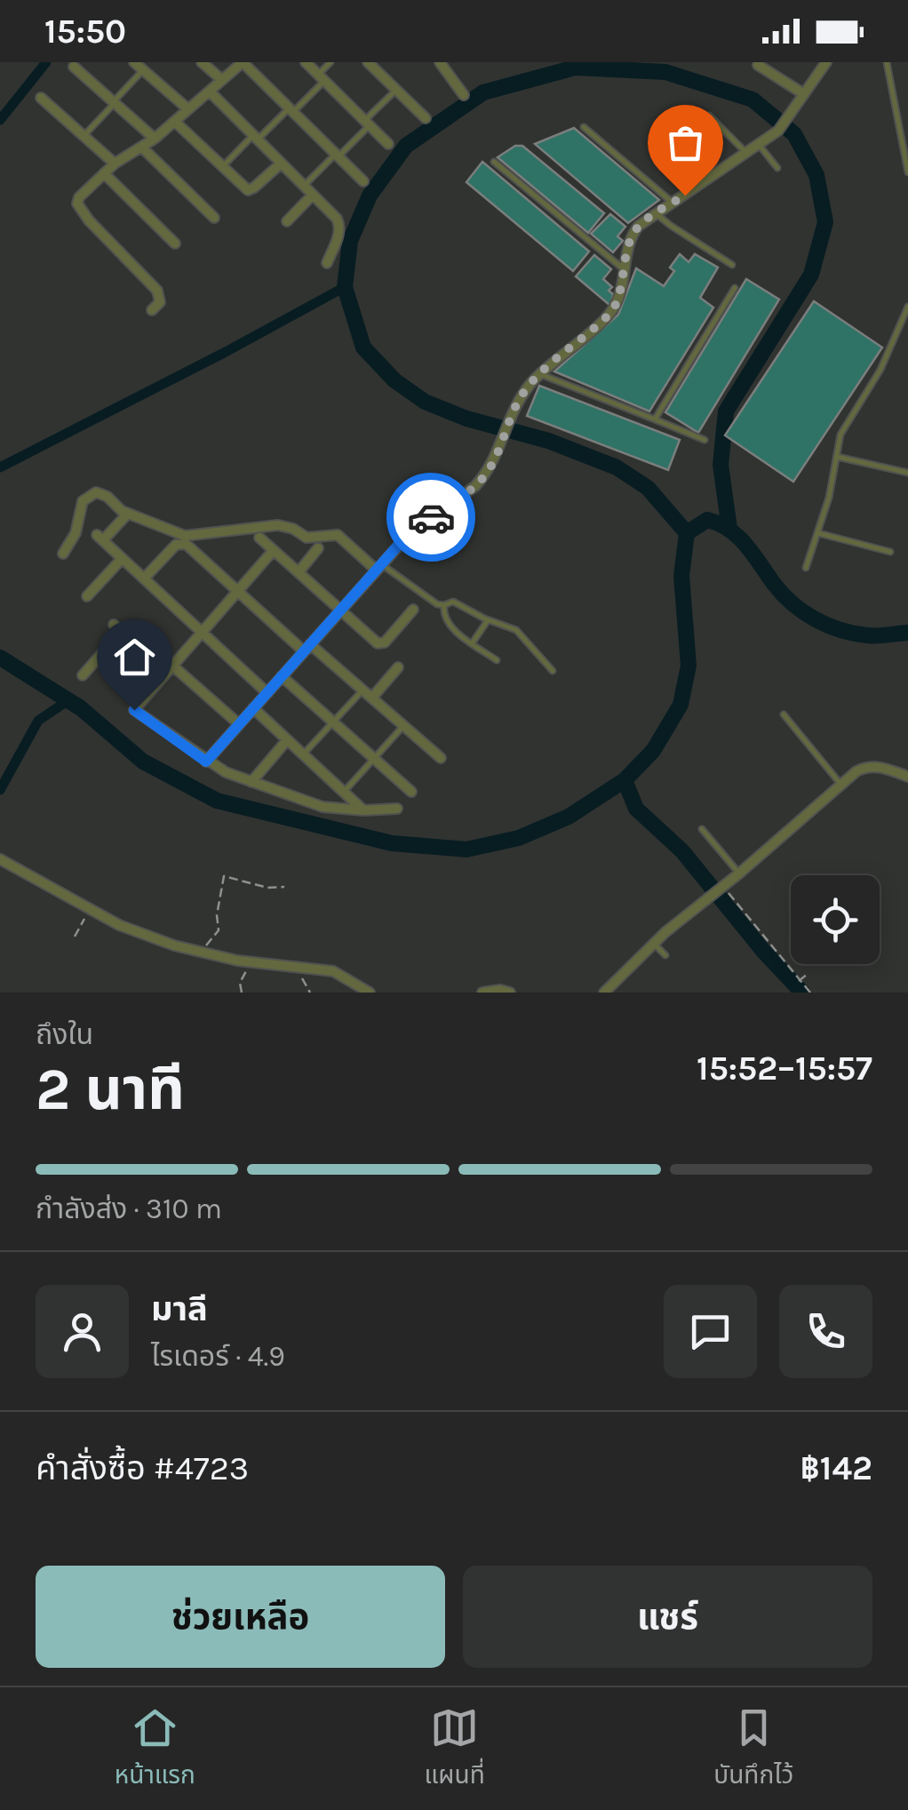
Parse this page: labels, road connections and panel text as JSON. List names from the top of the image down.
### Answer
{
  "page": {
    "status": "15:50",
    "heading": ["2 นาที", "ถึงใน", "15:52–15:57"],
    "panel": [
      "มาลี",
      "ไรเดอร์ · 4.9",
      "คำสั่งซื้อ #4723",
      "฿142"
    ],
    "bar": "กำลังส่ง · 310 m",
    "buttons": ["ช่วยเหลือ", "แชร์"],
    "tabs": ["หน้าแรก", "แผนที่", "บันทึกไว้"]
  }
}
